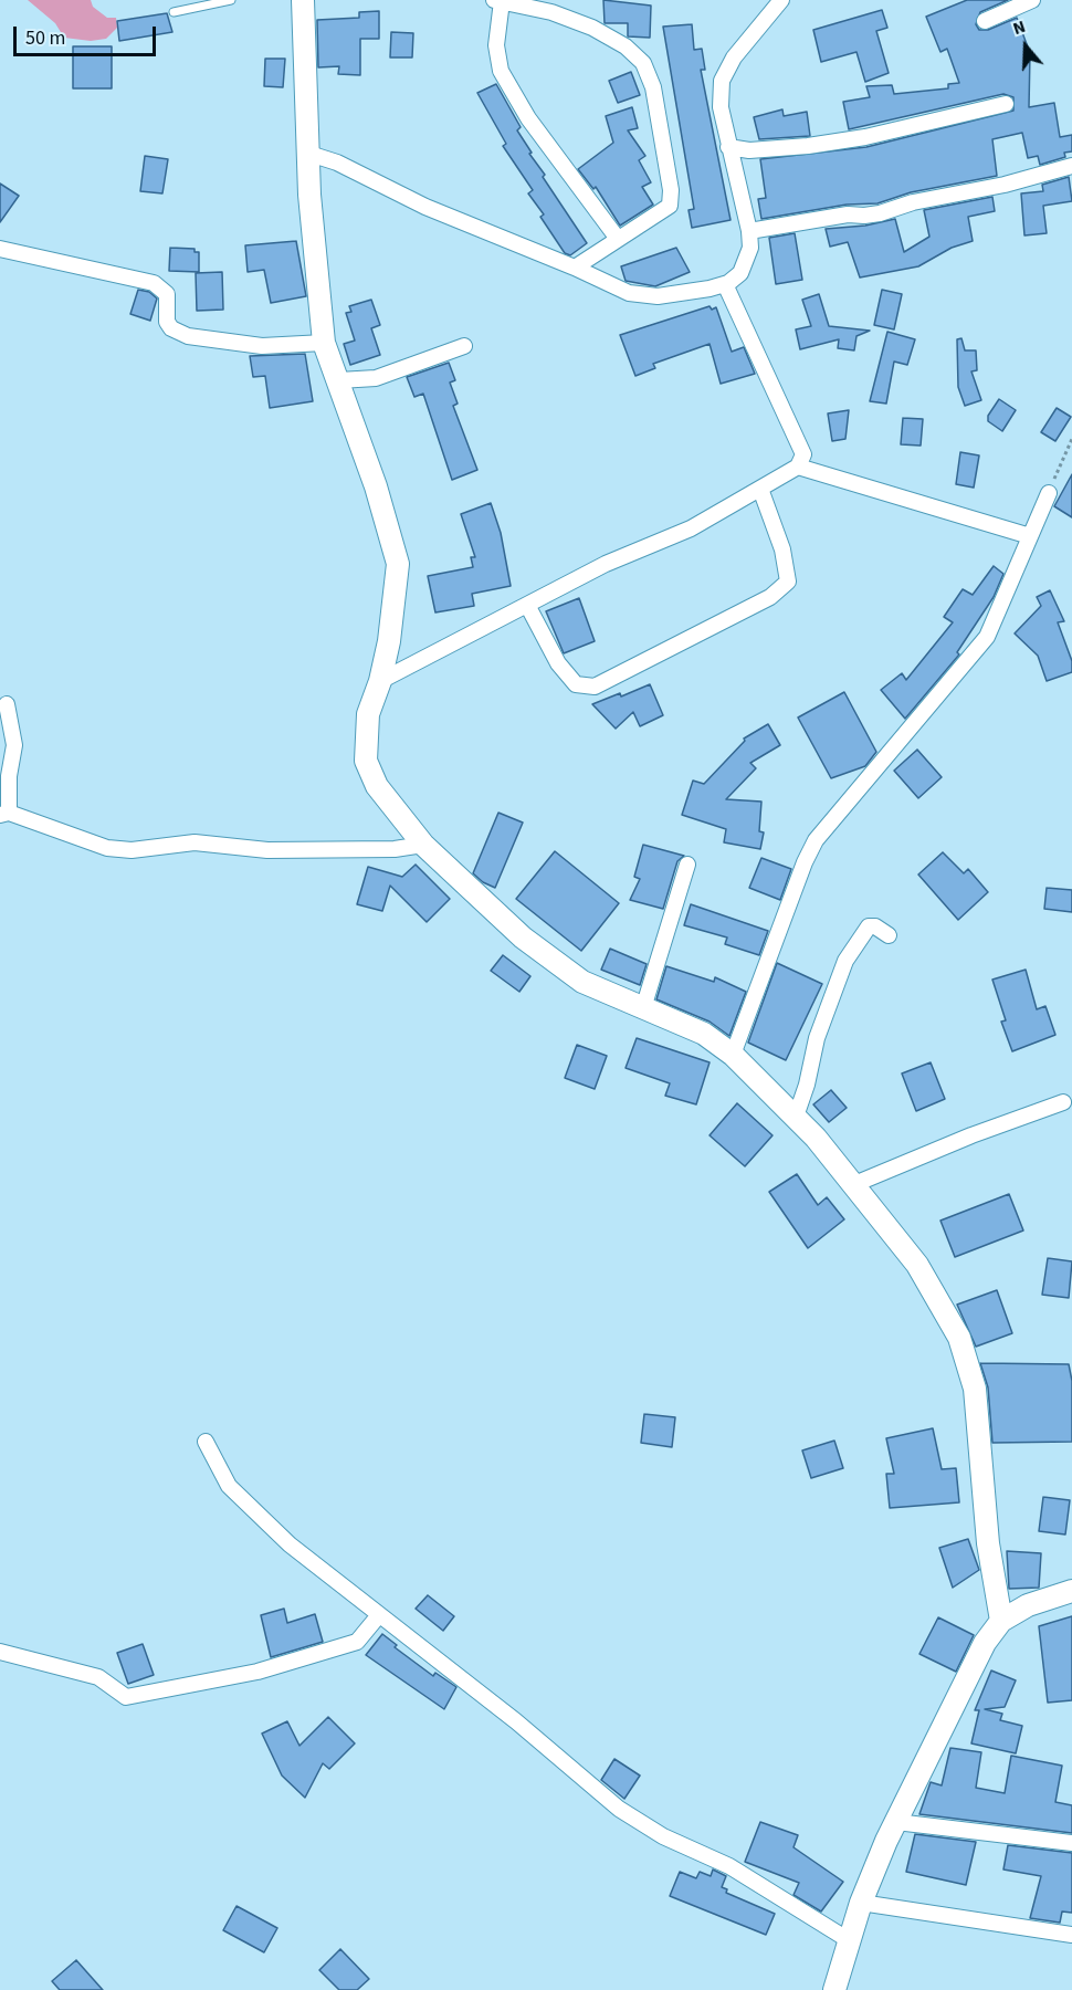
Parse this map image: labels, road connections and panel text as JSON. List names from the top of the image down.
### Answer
{
  "scale_bar": "50 m",
  "north": "top"
}
